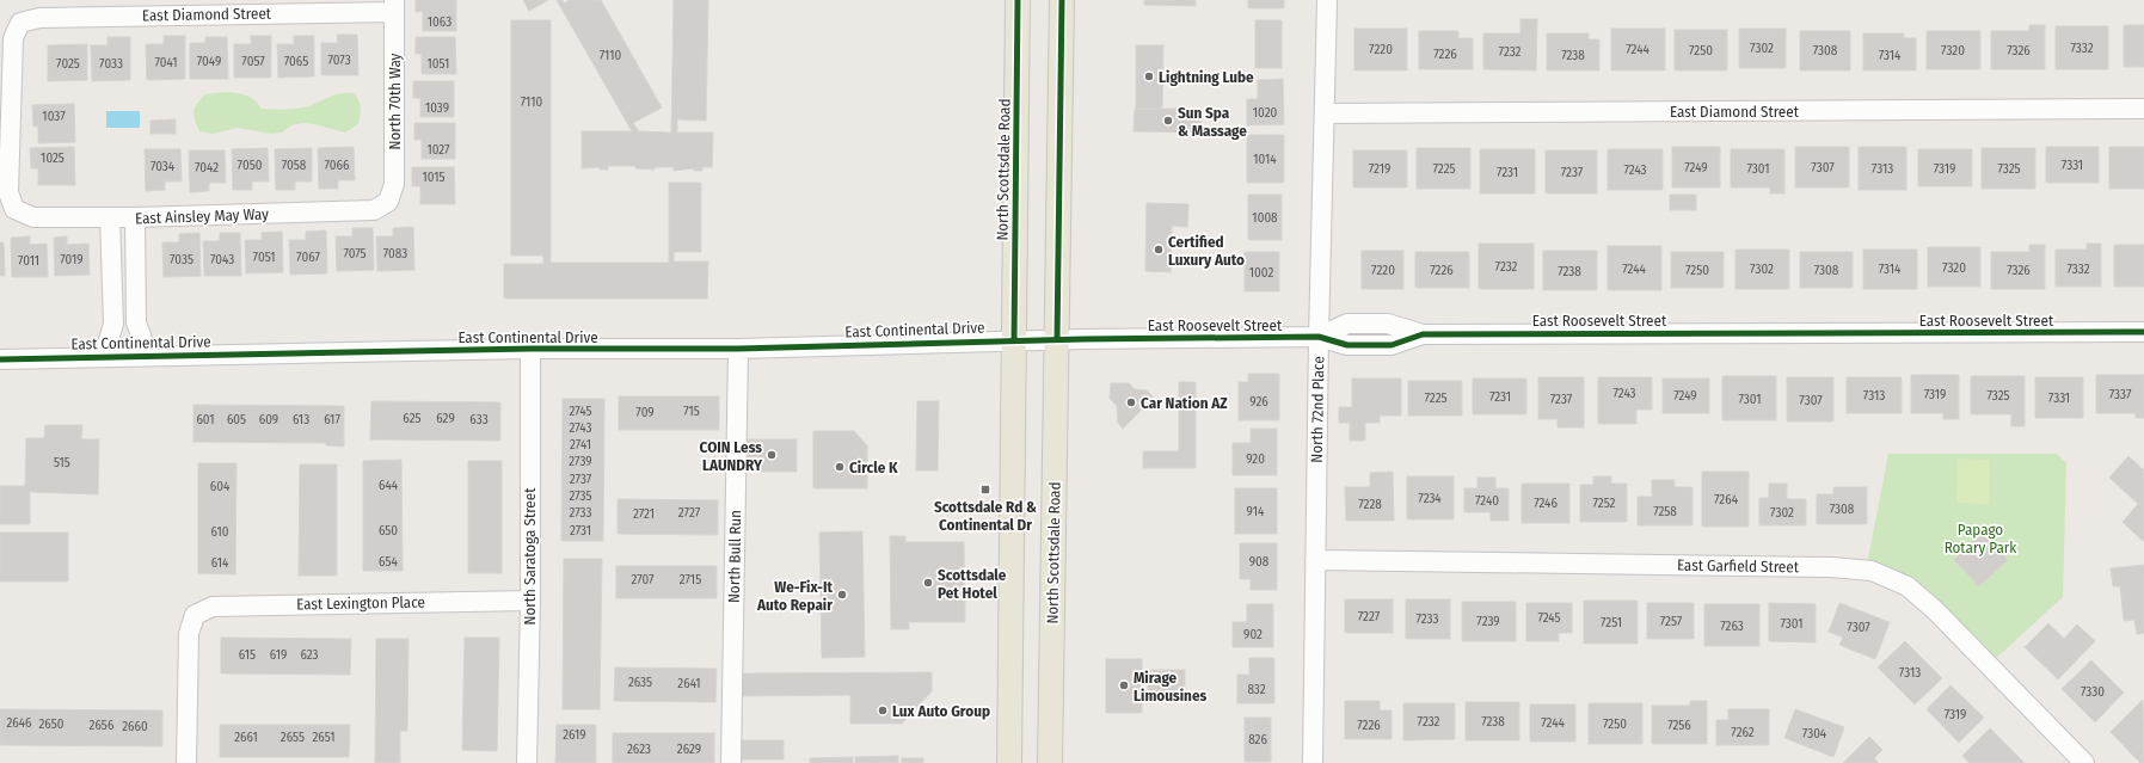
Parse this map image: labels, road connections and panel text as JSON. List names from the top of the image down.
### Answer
{
  "streets": {
    "main road": ["North Scottsdale Road"],
    "street": [
      "East Diamond Street",
      "North 70th Way",
      "East Ainsley May Way",
      "East Roosevelt Street",
      "East Continental Drive",
      "North 72nd Place",
      "North Saratoga Street",
      "North Bull Run",
      "East Garfield Street",
      "East Lexington Place"
    ]
  },
  "crossings": [
    ["East Diamond Street", "North 70th Way"],
    ["East Diamond Street", "East Ainsley May Way"],
    ["East Diamond Street", "North 72nd Place"],
    ["North 70th Way", "East Ainsley May Way"],
    ["North Scottsdale Road", "East Roosevelt Street"],
    ["North Scottsdale Road", "East Continental Drive"],
    ["East Roosevelt Street", "East Continental Drive"],
    ["East Roosevelt Street", "North 72nd Place"],
    ["East Continental Drive", "North Saratoga Street"],
    ["East Continental Drive", "North Bull Run"],
    ["North 72nd Place", "East Garfield Street"],
    ["North Saratoga Street", "East Lexington Place"]
  ],
  "parks": ["Papago Rotary Park"],
  "places": {
    "other": [
      "Lightning Lube",
      "Sun Spa & Massage",
      "Certified Luxury Auto",
      "Car Nation AZ",
      "COIN Less LAUNDRY",
      "Circle K",
      "Scottsdale Pet Hotel",
      "We-Fix-It Auto Repair",
      "Mirage Limousines",
      "Lux Auto Group"
    ],
    "transit": ["Scottsdale Rd & Continental Dr"]
  },
  "house_numbers": [
    "1063",
    "7302",
    "7332",
    "7220",
    "7244",
    "7250",
    "7308",
    "7320",
    "7326",
    "7232",
    "7226",
    "7110",
    "7238",
    "7314",
    "7073",
    "7049",
    "7057",
    "7065",
    "7041",
    "7025",
    "7033",
    "1051",
    "7110",
    "1039",
    "1020",
    "1037",
    "1027",
    "1025",
    "1014",
    "7050",
    "7058",
    "7066",
    "7331",
    "7034",
    "7042",
    "7249",
    "7307",
    "7219",
    "7225",
    "7301",
    "7313",
    "7319",
    "7325",
    "7243",
    "7231",
    "7237",
    "1015",
    "1008",
    "7075",
    "7083",
    "7051",
    "7067",
    "7019",
    "7035",
    "7043",
    "7011",
    "7232",
    "7320",
    "7244",
    "7302",
    "7314",
    "7332",
    "7220",
    "7226",
    "7250",
    "7308",
    "7326",
    "7238",
    "1002",
    "7243",
    "7319",
    "7337",
    "7249",
    "7313",
    "7325",
    "7231",
    "7225",
    "7331",
    "7237",
    "7301",
    "7307",
    "926",
    "2745",
    "715",
    "709",
    "625",
    "629",
    "601",
    "605",
    "609",
    "613",
    "617",
    "633",
    "2743",
    "2741",
    "920",
    "2739",
    "515",
    "2737",
    "644",
    "604",
    "2735",
    "7234",
    "7264",
    "7240",
    "7246",
    "7252",
    "7228",
    "7308",
    "914",
    "7258",
    "2733",
    "2727",
    "7302",
    "2721",
    "650",
    "2731",
    "610",
    "654",
    "908",
    "614",
    "2707",
    "2715",
    "7227",
    "7245",
    "7233",
    "7239",
    "7257",
    "7251",
    "7301",
    "7263",
    "7307",
    "902",
    "615",
    "619",
    "623",
    "7313",
    "2635",
    "2641",
    "832",
    "7330",
    "7319",
    "7232",
    "7238",
    "2646",
    "7244",
    "2650",
    "7250",
    "2656",
    "7226",
    "7256",
    "2660",
    "7262",
    "7304",
    "2619",
    "2661",
    "2655",
    "2651",
    "826",
    "2623",
    "2629"
  ]
}
